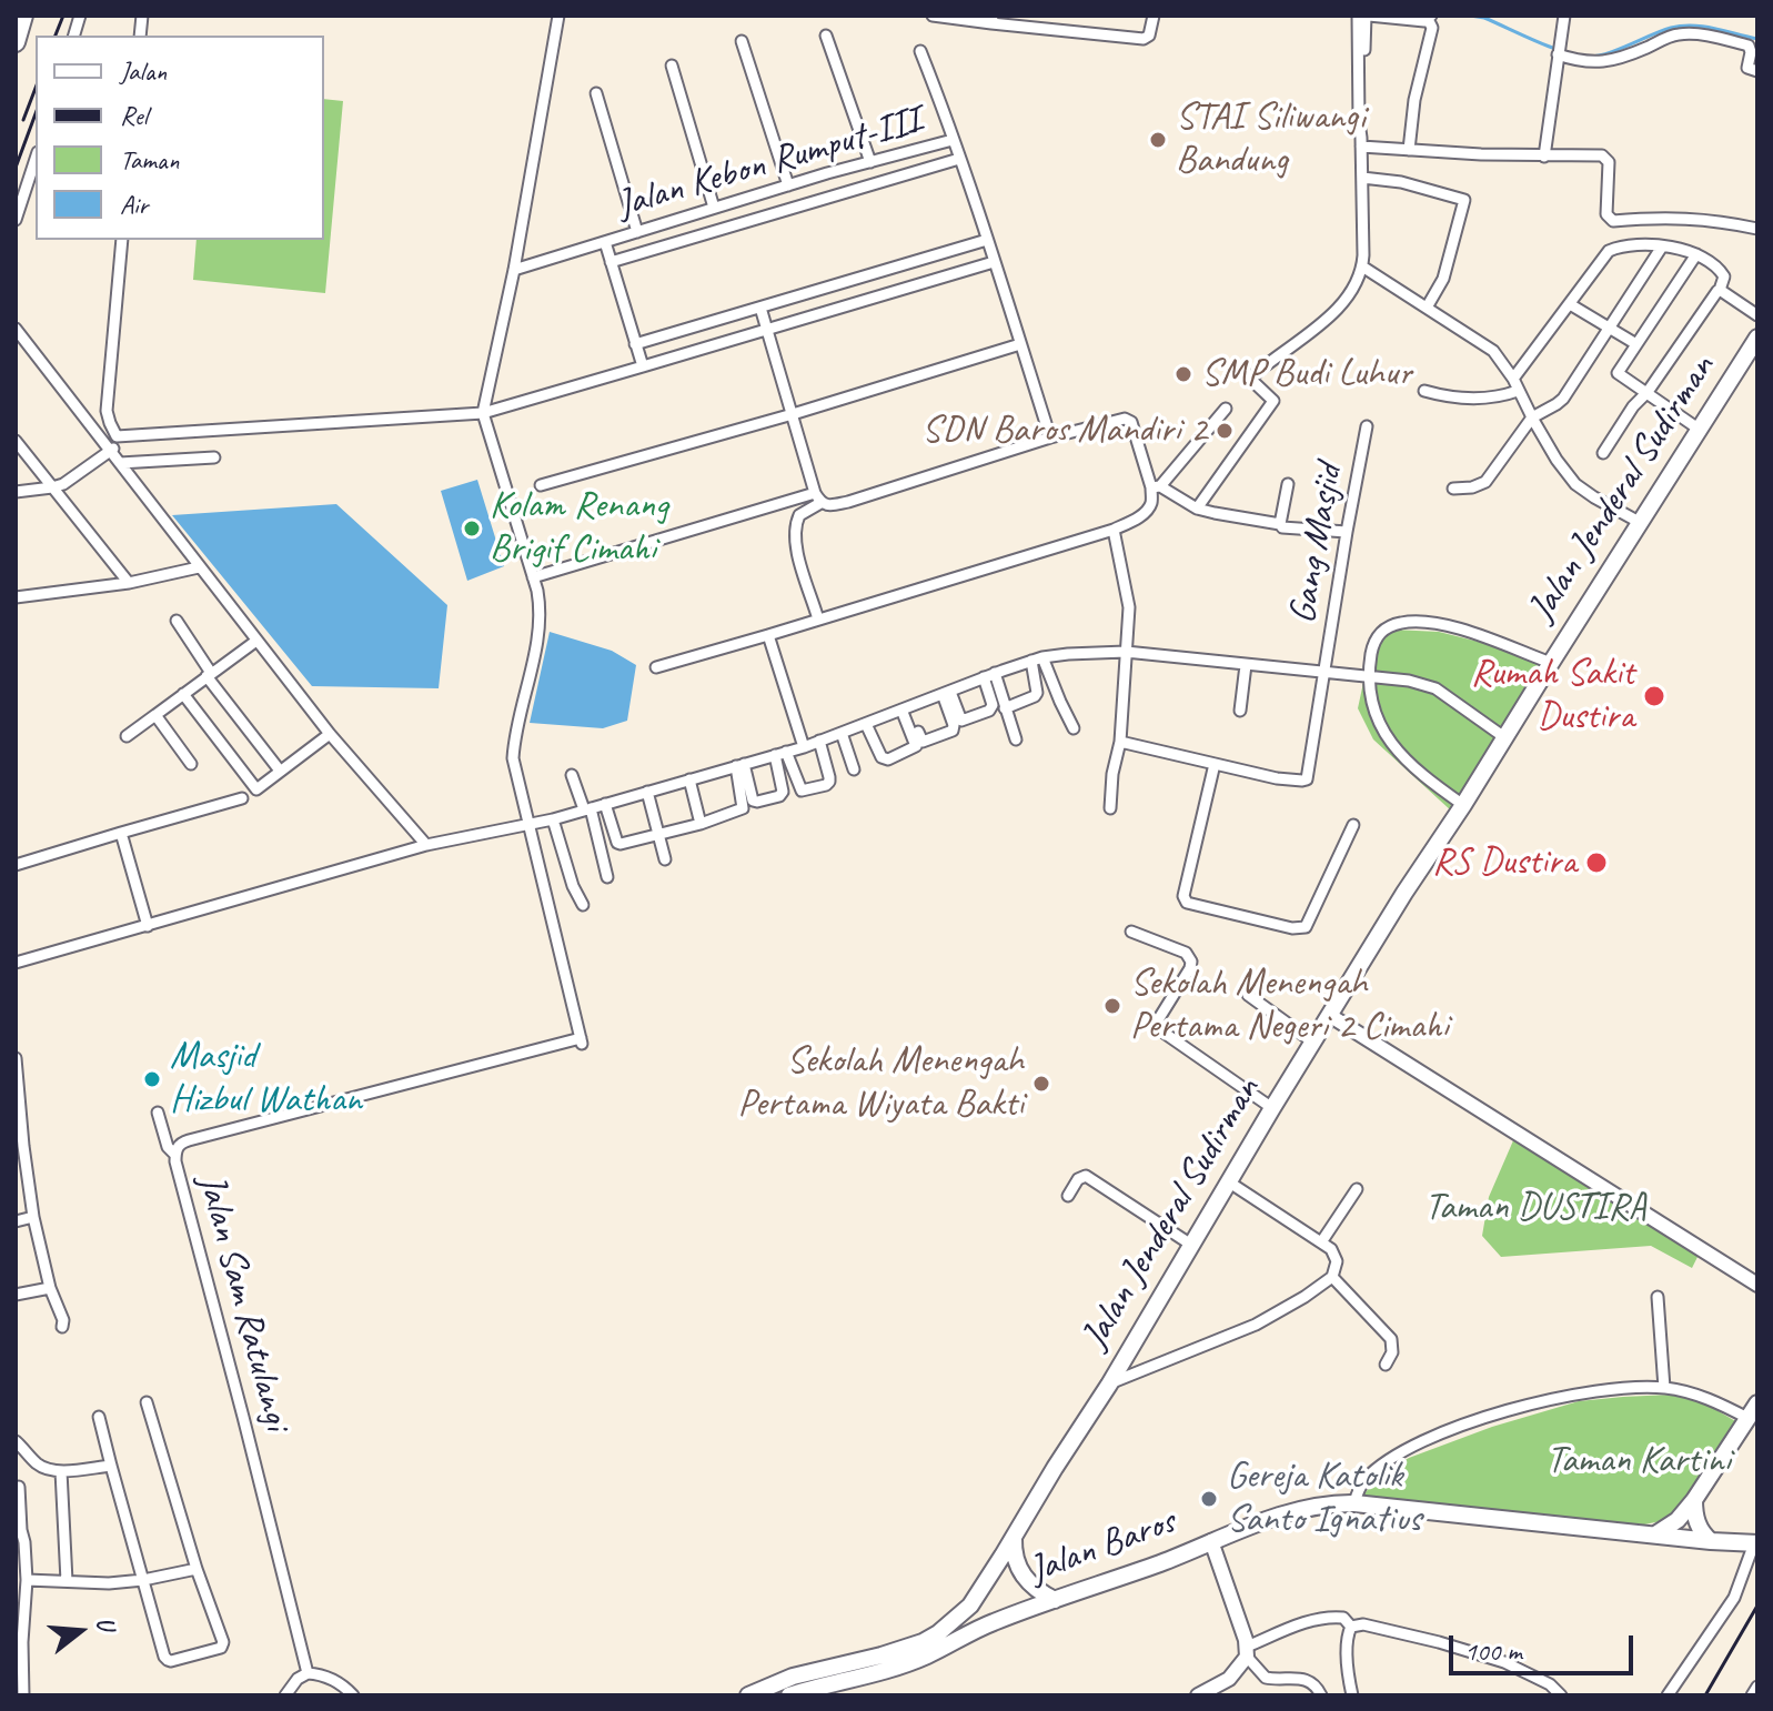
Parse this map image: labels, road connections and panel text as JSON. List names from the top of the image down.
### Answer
{
  "streets": {
    "main road": ["Jalan Jenderal Sudirman", "Jalan Baros"],
    "street": ["Jalan Kebon Rumput-III", "Gang Masjid", "Jalan Sam Ratulangi"]
  },
  "parks": ["Taman DUSTIRA", "Taman Kartini"],
  "places": [
    "STAI Siliwangi Bandung",
    "SMP Budi Luhur",
    "SDN Baros Mandiri 2",
    "Kolam Renang Brigif Cimahi",
    "Rumah Sakit Dustira",
    "RS Dustira",
    "Sekolah Menengah Pertama Negeri 2 Cimahi",
    "Masjid Hizbul Wathan",
    "Sekolah Menengah Pertama Wiyata Bakti",
    "Gereja Katolik Santo Ignatius"
  ],
  "legend": [
    "Jalan",
    "Rel",
    "Taman",
    "Air"
  ],
  "scale_bar": "100 m",
  "north": "right"
}
